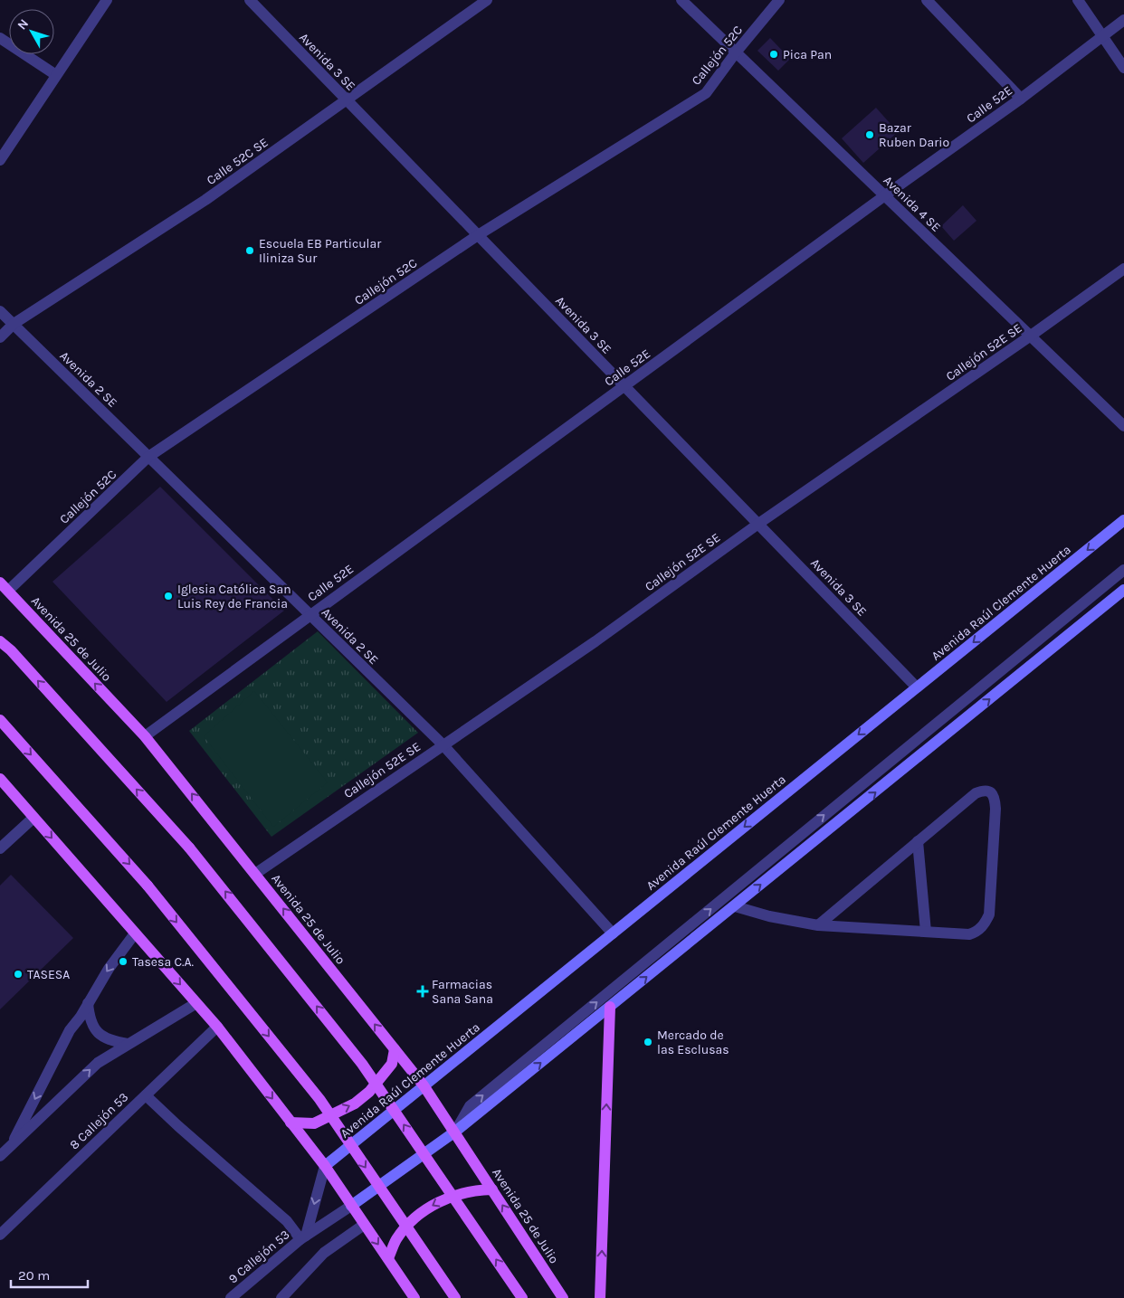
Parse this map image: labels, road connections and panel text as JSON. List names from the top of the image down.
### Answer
{
  "streets": {
    "main road": ["Avenida Raúl Clemente Huerta", "Avenida 25 de Julio"],
    "street": [
      "Callejón 52C",
      "Avenida 3 SE",
      "Calle 52E",
      "Calle 52C SE",
      "Avenida 4 SE",
      "Callejón 52E SE",
      "Avenida 2 SE",
      "8 Callejón 53",
      "9 Callejón 53"
    ]
  },
  "crossings": [
    ["Callejón 52C", "Avenida 3 SE"],
    ["Callejón 52C", "Avenida 4 SE"],
    ["Callejón 52C", "Avenida 2 SE"],
    ["Callejón 52C", "Avenida 25 de Julio"],
    ["Avenida 3 SE", "Calle 52E"],
    ["Avenida 3 SE", "Calle 52C SE"],
    ["Avenida 3 SE", "Callejón 52E SE"],
    ["Avenida 3 SE", "Avenida Raúl Clemente Huerta"],
    ["Calle 52E", "Avenida 4 SE"],
    ["Calle 52E", "Avenida 2 SE"],
    ["Calle 52E", "Avenida 25 de Julio"],
    ["Calle 52C SE", "Avenida 2 SE"],
    ["Avenida 4 SE", "Callejón 52E SE"],
    ["Callejón 52E SE", "Avenida 2 SE"],
    ["Callejón 52E SE", "Avenida 25 de Julio"],
    ["Avenida 2 SE", "Avenida Raúl Clemente Huerta"],
    ["Avenida Raúl Clemente Huerta", "Avenida 25 de Julio"],
    ["Avenida Raúl Clemente Huerta", "9 Callejón 53"]
  ],
  "places": {
    "other": [
      "Pica Pan",
      "Bazar Ruben Dario",
      "Escuela EB Particular Iliniza Sur",
      "Iglesia Católica San Luis Rey de Francia",
      "Tasesa C.A.",
      "TASESA",
      "Mercado de las Esclusas"
    ],
    "health": ["Farmacias Sana Sana"]
  },
  "scale_bar": "20 m",
  "north": "top left"
}
